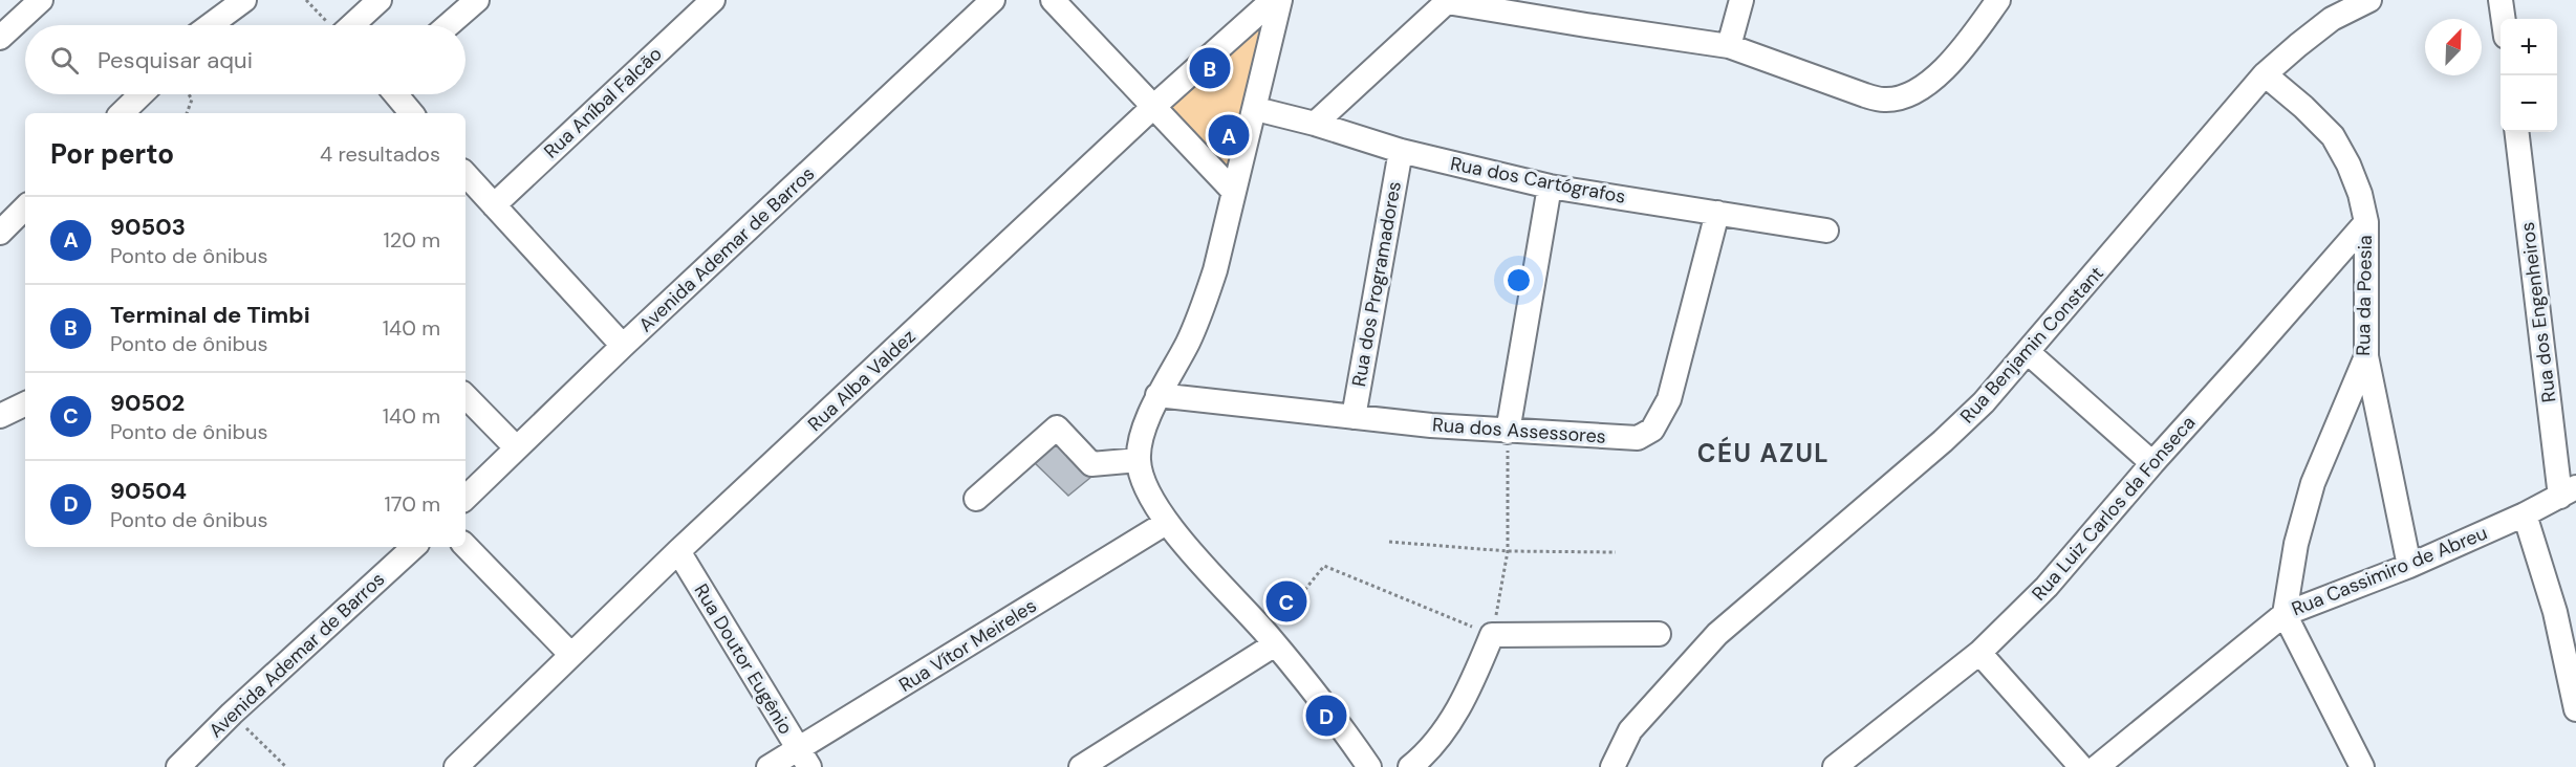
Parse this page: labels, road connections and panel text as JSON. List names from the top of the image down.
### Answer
{
  "streets": {
    "street": [
      "Rua Aníbal Falcão",
      "Rua dos Cartógrafos",
      "Avenida Ademar de Barros",
      "Rua dos Programadores",
      "Rua da Poesia",
      "Rua dos Engenheiros",
      "Rua Benjamin Constant",
      "Rua Alba Valdez",
      "Rua dos Assessores",
      "Rua Luiz Carlos da Fonseca",
      "Rua Cassimiro de Abreu",
      "Rua Vítor Meireles",
      "Rua Doutor Eugênio"
    ]
  },
  "crossings": [
    ["Rua dos Cartógrafos", "Rua dos Programadores"],
    ["Rua dos Cartógrafos", "Rua dos Assessores"],
    ["Rua dos Programadores", "Rua dos Assessores"],
    ["Rua da Poesia", "Rua Benjamin Constant"],
    ["Rua da Poesia", "Rua Luiz Carlos da Fonseca"],
    ["Rua da Poesia", "Rua Cassimiro de Abreu"],
    ["Rua dos Engenheiros", "Rua Cassimiro de Abreu"],
    ["Rua Alba Valdez", "Rua Doutor Eugênio"],
    ["Rua Vítor Meireles", "Rua Doutor Eugênio"]
  ],
  "districts": ["CÉU AZUL"],
  "north": "top right",
  "page": {
    "map_buttons": ["+", "−"],
    "search": "Pesquisar aqui",
    "pins": [
      "B",
      "A",
      "C",
      "D"
    ],
    "heading": ["Por perto", "4 resultados"],
    "list": [
      {
        "mark": "A",
        "name": "90503",
        "note": "Ponto de ônibus",
        "value": "120 m"
      },
      {
        "mark": "B",
        "name": "Terminal de Timbi",
        "note": "Ponto de ônibus",
        "value": "140 m"
      },
      {
        "mark": "C",
        "name": "90502",
        "note": "Ponto de ônibus",
        "value": "140 m"
      },
      {
        "mark": "D",
        "name": "90504",
        "note": "Ponto de ônibus",
        "value": "170 m"
      }
    ]
  }
}
